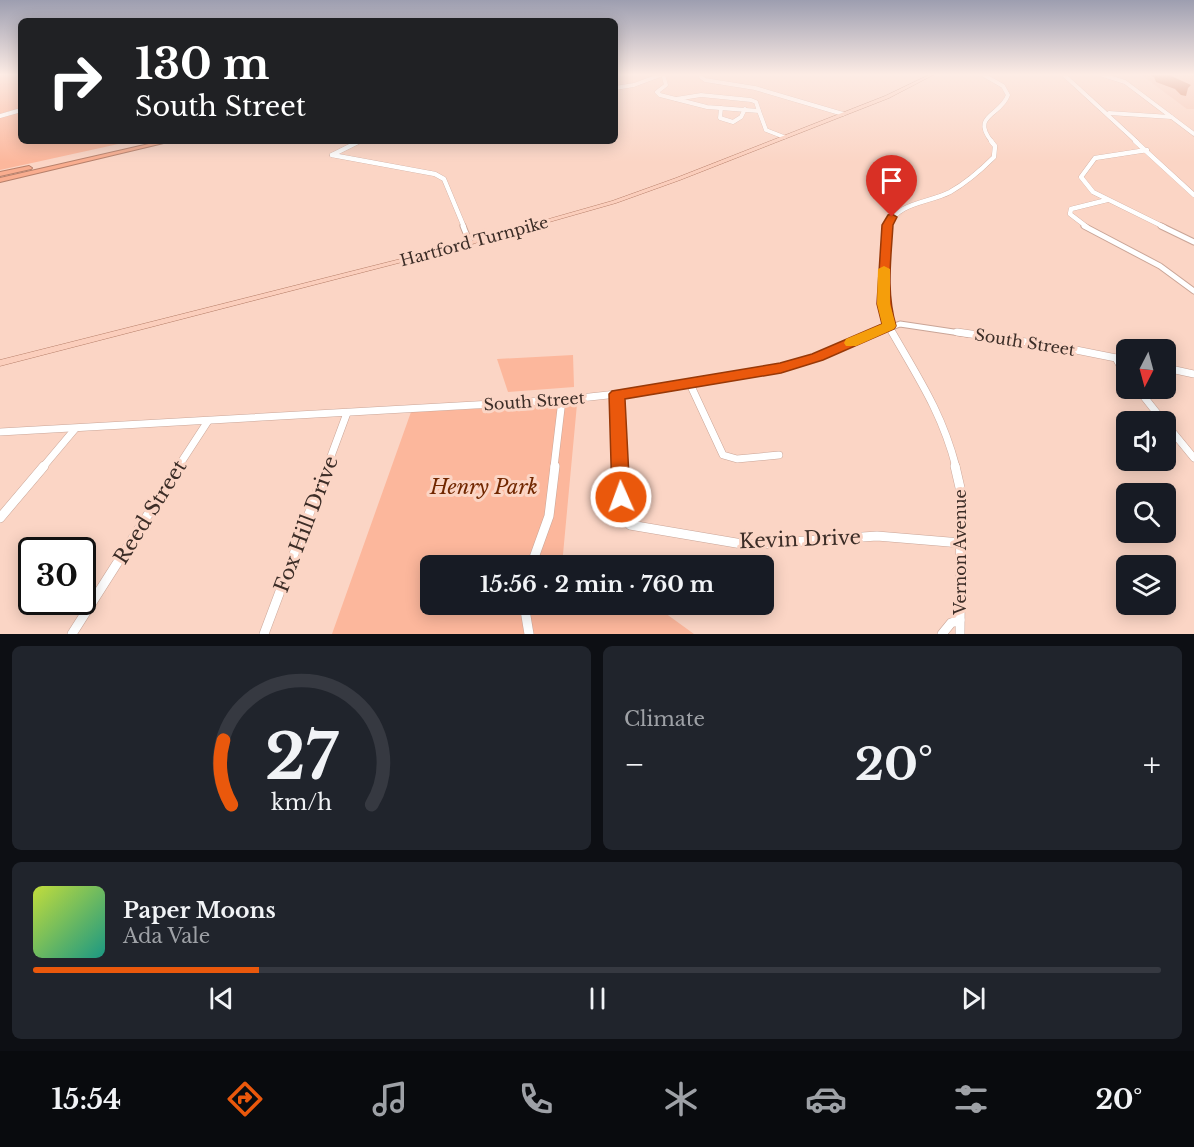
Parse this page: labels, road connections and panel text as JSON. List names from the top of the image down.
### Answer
{
  "streets": {
    "main road": ["Hartford Turnpike"],
    "street": [
      "South Street",
      "Reed Street",
      "Fox Hill Drive",
      "Kevin Drive",
      "Vernon Avenue"
    ]
  },
  "crossings": [
    ["South Street", "Reed Street"],
    ["South Street", "Fox Hill Drive"],
    ["South Street", "Kevin Drive"],
    ["South Street", "Vernon Avenue"],
    ["Kevin Drive", "Vernon Avenue"]
  ],
  "parks": ["Henry Park"],
  "north": "bottom",
  "page": {
    "turn": ["130 m", "South Street"],
    "limit": "30",
    "trip": "15:56 · 2 min · 760 m",
    "tile": "Climate",
    "heat": ["−", "20°", "+"],
    "song": ["Paper Moons", "Ada Vale"],
    "tabs": ["15:54", "20°"],
    "gauge": ["27", "km/h"]
  }
}
